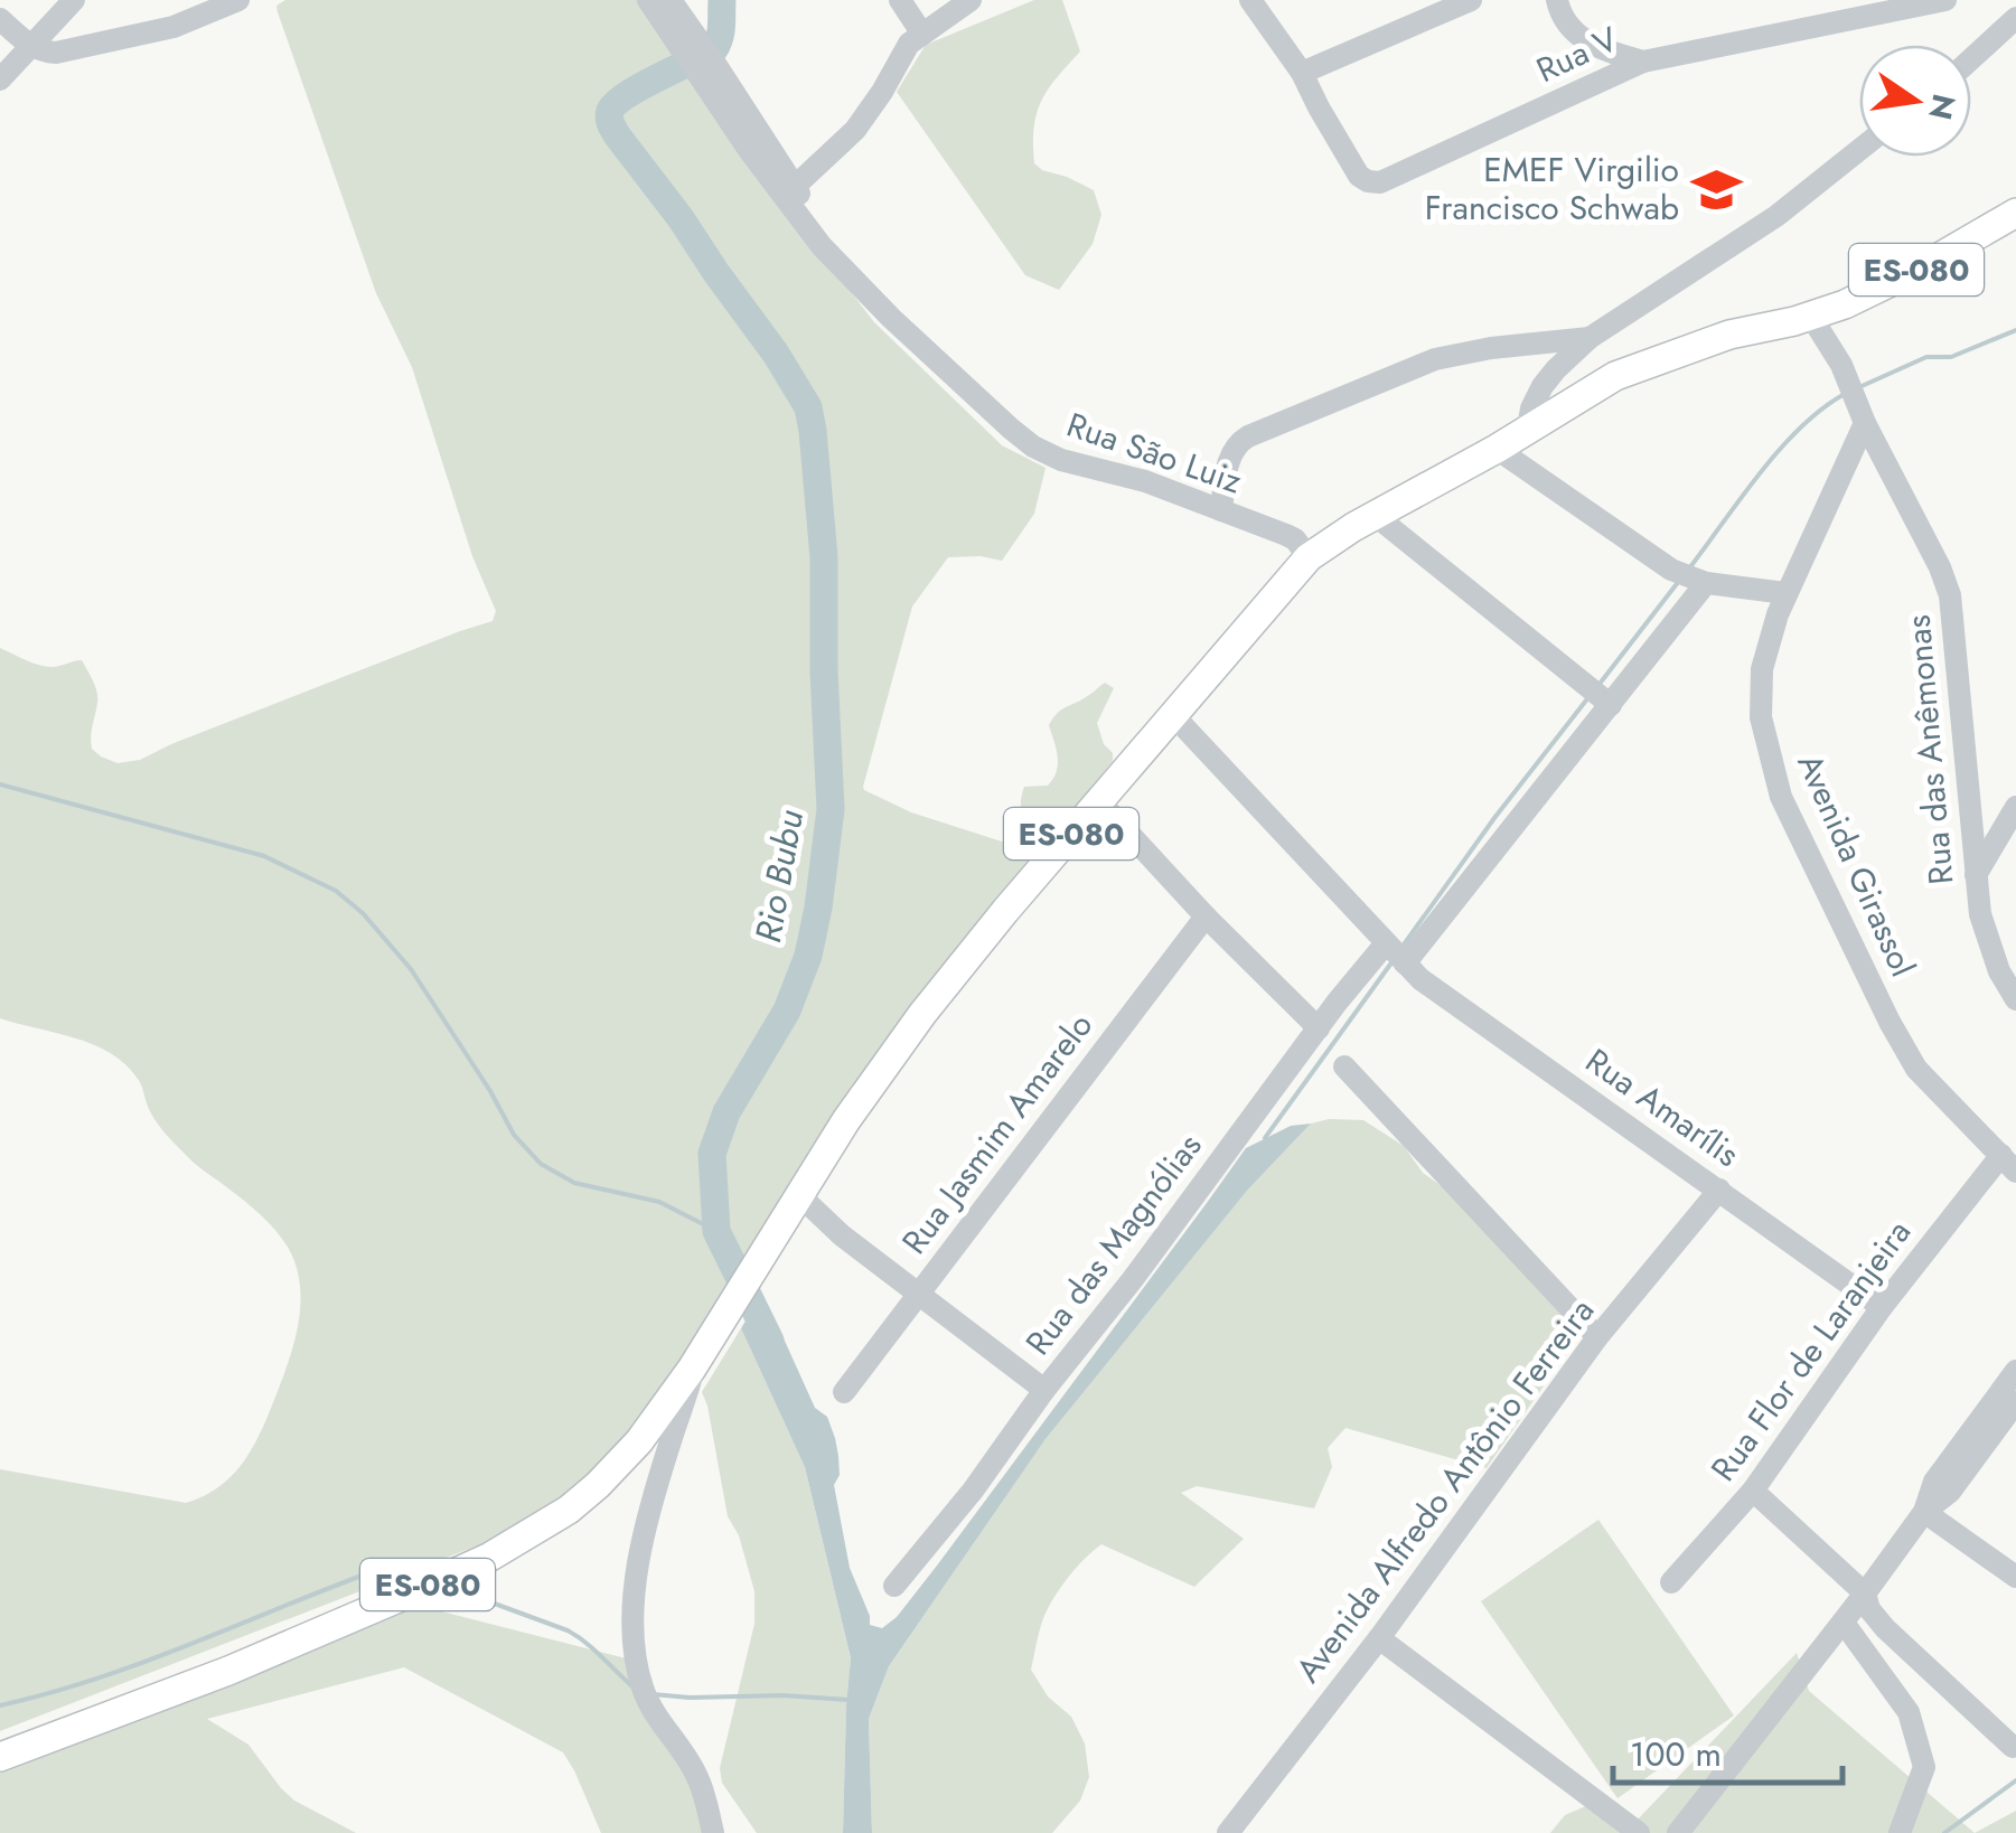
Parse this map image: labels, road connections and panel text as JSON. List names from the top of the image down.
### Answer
{
  "streets": {
    "main road": ["ES-080"],
    "street": [
      "Rua V",
      "Rua São Luiz",
      "Rua das Anêmonas",
      "Avenida Girassol",
      "Rua Amarílis",
      "Rua Jasmim Amarelo",
      "Rua das Magnólias",
      "Rua Flor de Laranjeira",
      "Avenida Alfredo Antônio Ferreira"
    ]
  },
  "crossings": [
    ["ES-080", "Rua São Luiz"],
    ["ES-080", "Rua das Anêmonas"],
    ["ES-080", "Rua Amarílis"],
    ["Rua das Anêmonas", "Avenida Girassol"],
    ["Avenida Girassol", "Rua Flor de Laranjeira"],
    ["Rua Amarílis", "Rua das Magnólias"],
    ["Rua Amarílis", "Rua Flor de Laranjeira"],
    ["Rua Amarílis", "Avenida Alfredo Antônio Ferreira"]
  ],
  "water": ["Rio Bubu"],
  "places": {
    "school or university": ["EMEF Virgilio Francisco Schwab"]
  },
  "scale_bar": "100 m",
  "north": "right"
}
